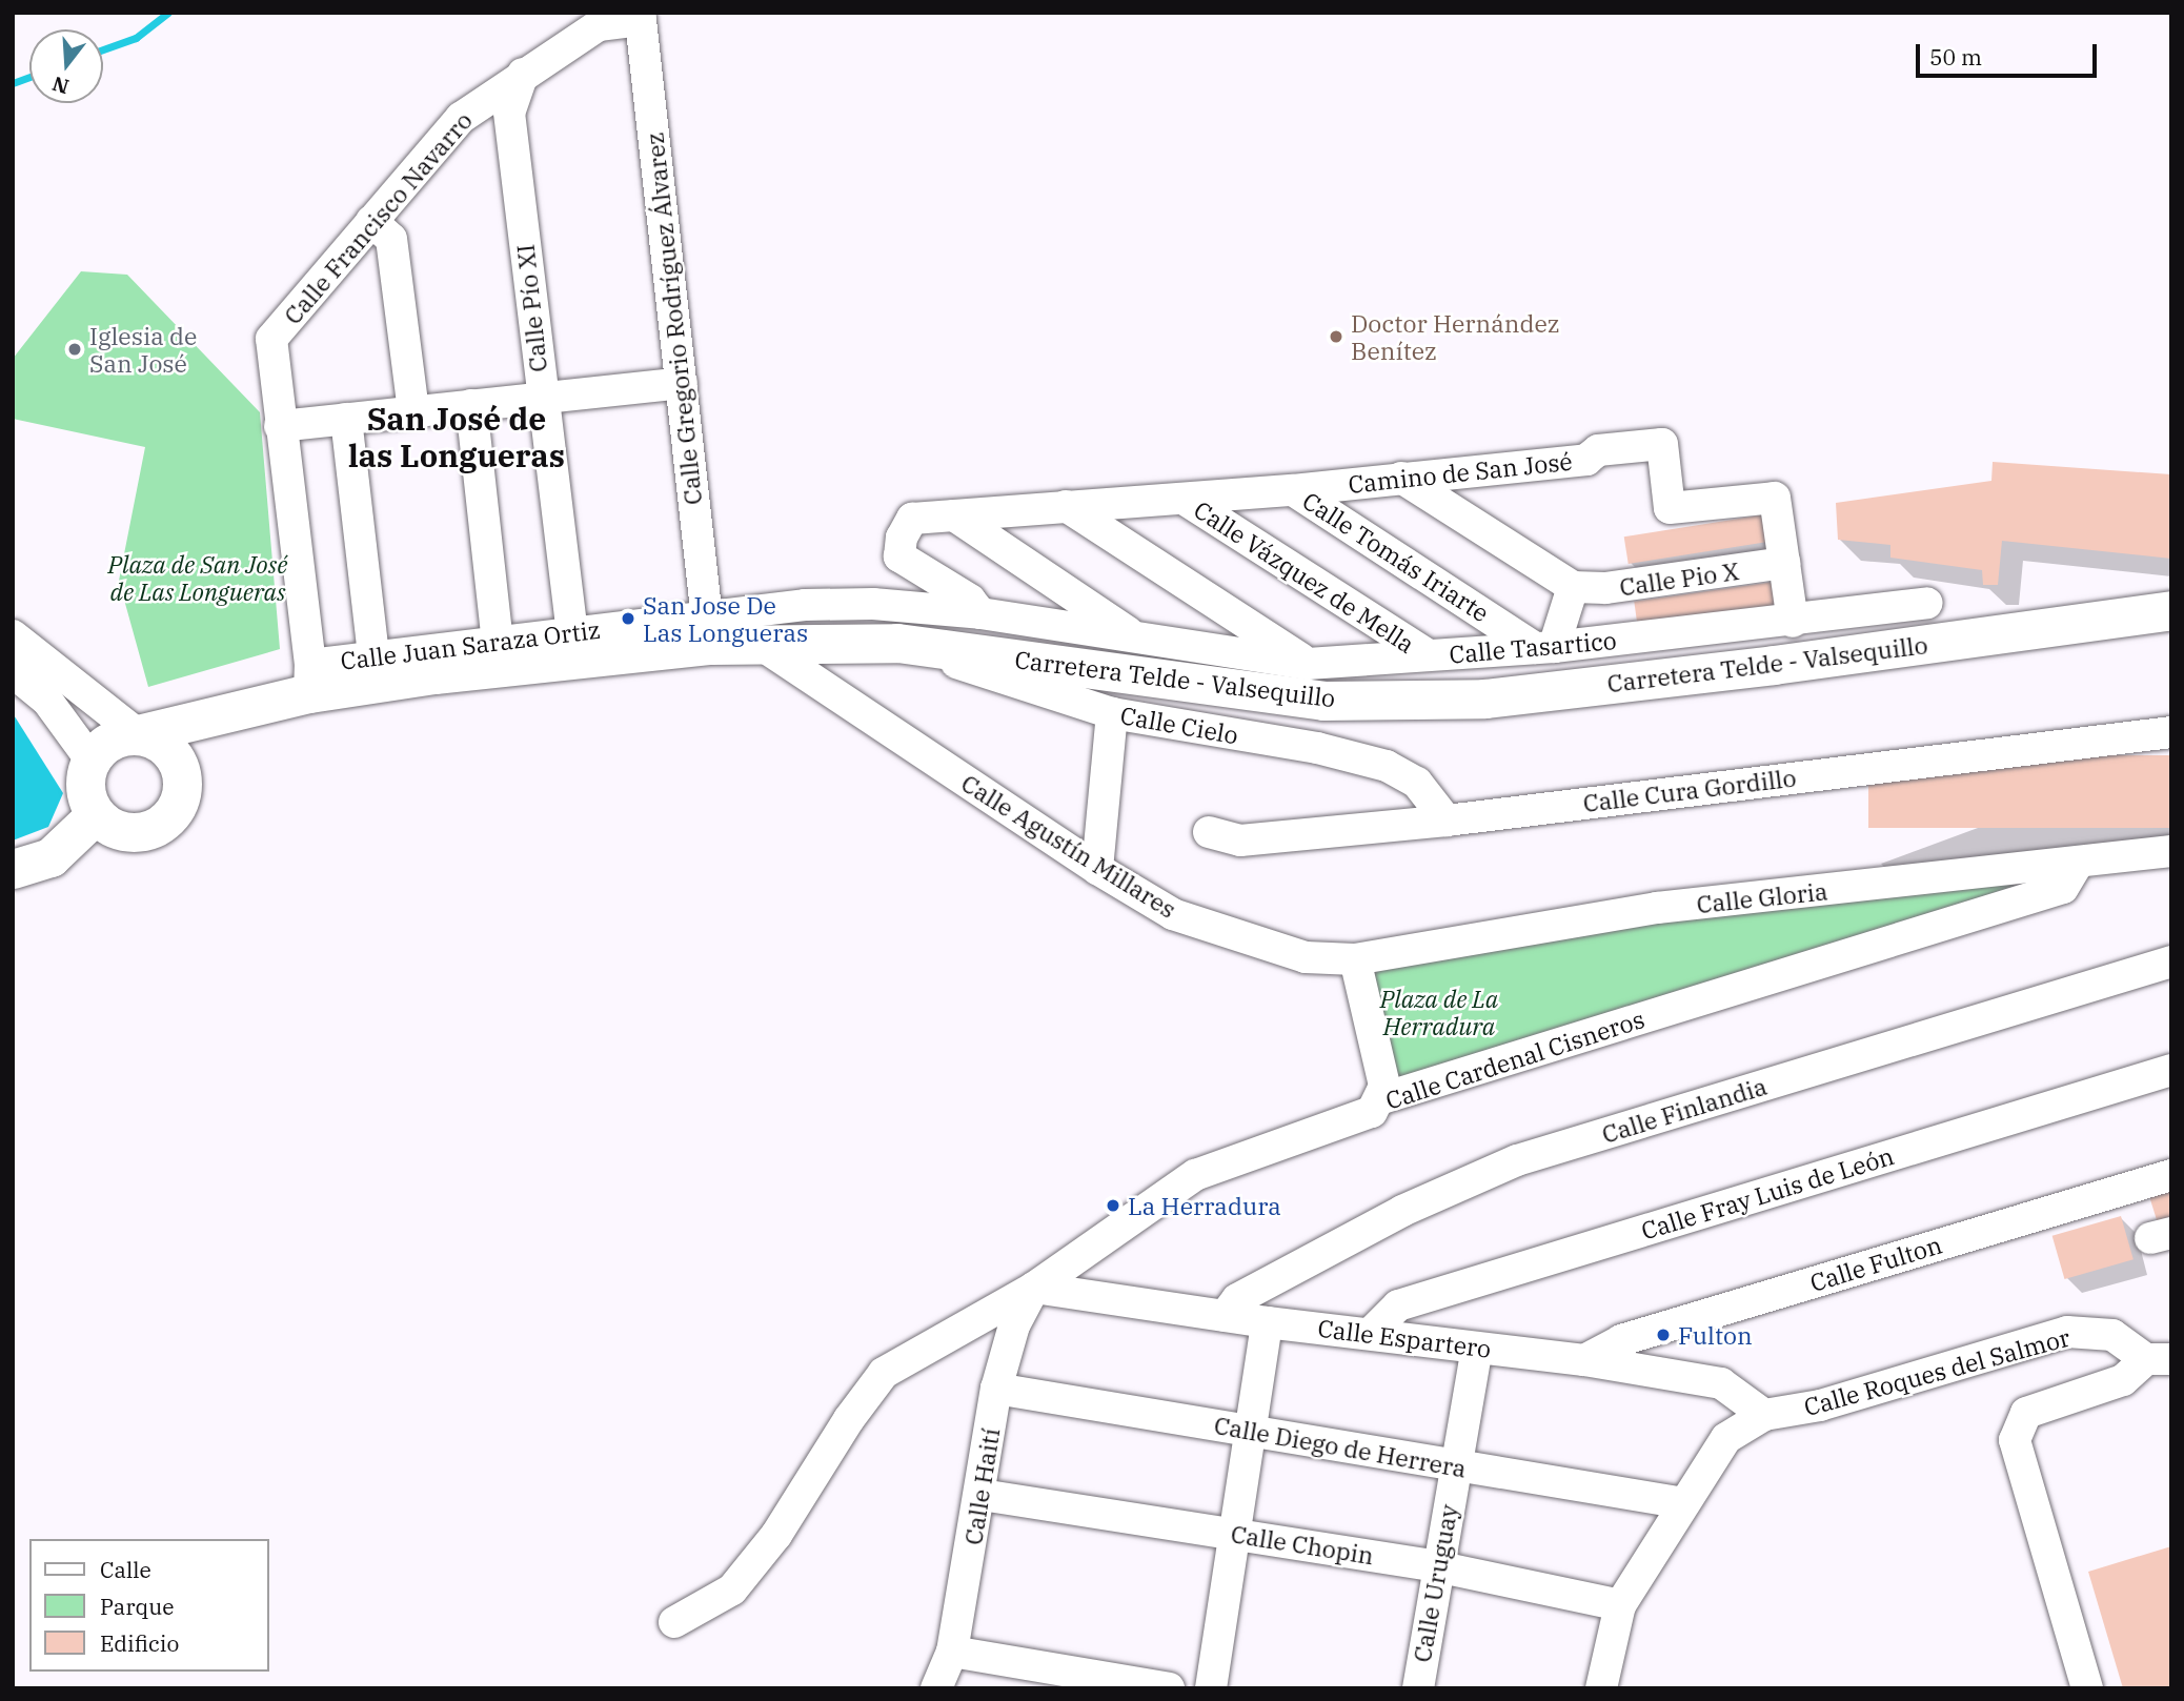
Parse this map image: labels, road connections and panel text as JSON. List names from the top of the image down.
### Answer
{
  "streets": {
    "main road": ["Carretera Telde - Valsequillo"],
    "street": [
      "Calle Francisco Navarro",
      "Calle Pío XI",
      "Calle Gregorio Rodríguez Álvarez",
      "Camino de San José",
      "Calle Tomás Iriarte",
      "Calle Vázquez de Mella",
      "Calle Pio X",
      "Calle Juan Saraza Ortiz",
      "Calle Tasartico",
      "Calle Cielo",
      "Calle Cura Gordillo",
      "Calle Agustín Millares",
      "Calle Gloria",
      "Calle Cardenal Cisneros",
      "Calle Finlandia",
      "Calle Fray Luis de León",
      "Calle Fulton",
      "Calle Espartero",
      "Calle Roques del Salmor",
      "Calle Diego de Herrera",
      "Calle Haití",
      "Calle Chopin",
      "Calle Uruguay"
    ]
  },
  "crossings": [
    ["Calle Francisco Navarro", "Calle Pío XI"],
    ["Calle Francisco Navarro", "Calle Gregorio Rodríguez Álvarez"],
    ["Calle Pío XI", "Calle Juan Saraza Ortiz"],
    ["Calle Gregorio Rodríguez Álvarez", "Calle Juan Saraza Ortiz"],
    ["Calle Gregorio Rodríguez Álvarez", "Carretera Telde - Valsequillo"],
    ["Camino de San José", "Calle Tomás Iriarte"],
    ["Camino de San José", "Calle Vázquez de Mella"],
    ["Camino de San José", "Calle Pio X"],
    ["Camino de San José", "Calle Juan Saraza Ortiz"],
    ["Camino de San José", "Calle Tasartico"],
    ["Calle Tomás Iriarte", "Calle Tasartico"],
    ["Calle Vázquez de Mella", "Calle Tasartico"],
    ["Calle Juan Saraza Ortiz", "Calle Tasartico"],
    ["Calle Juan Saraza Ortiz", "Carretera Telde - Valsequillo"],
    ["Carretera Telde - Valsequillo", "Calle Cielo"],
    ["Carretera Telde - Valsequillo", "Calle Agustín Millares"],
    ["Calle Cielo", "Calle Cura Gordillo"],
    ["Calle Agustín Millares", "Calle Gloria"],
    ["Calle Gloria", "Calle Cardenal Cisneros"],
    ["Calle Cardenal Cisneros", "Calle Espartero"],
    ["Calle Cardenal Cisneros", "Calle Haití"],
    ["Calle Finlandia", "Calle Espartero"],
    ["Calle Fray Luis de León", "Calle Espartero"],
    ["Calle Fulton", "Calle Espartero"],
    ["Calle Espartero", "Calle Roques del Salmor"],
    ["Calle Espartero", "Calle Haití"],
    ["Calle Espartero", "Calle Uruguay"],
    ["Calle Diego de Herrera", "Calle Haití"],
    ["Calle Diego de Herrera", "Calle Uruguay"],
    ["Calle Haití", "Calle Chopin"],
    ["Calle Chopin", "Calle Uruguay"]
  ],
  "districts": ["San José de las Longueras"],
  "parks": ["Plaza de San José de Las Longueras", "Plaza de La Herradura"],
  "places": [
    "Doctor Hernández Benítez",
    "Iglesia de San José",
    "San Jose De Las Longueras",
    "La Herradura",
    "Fulton"
  ],
  "legend": ["Calle", "Parque", "Edificio"],
  "scale_bar": "50 m",
  "north": "bottom"
}
